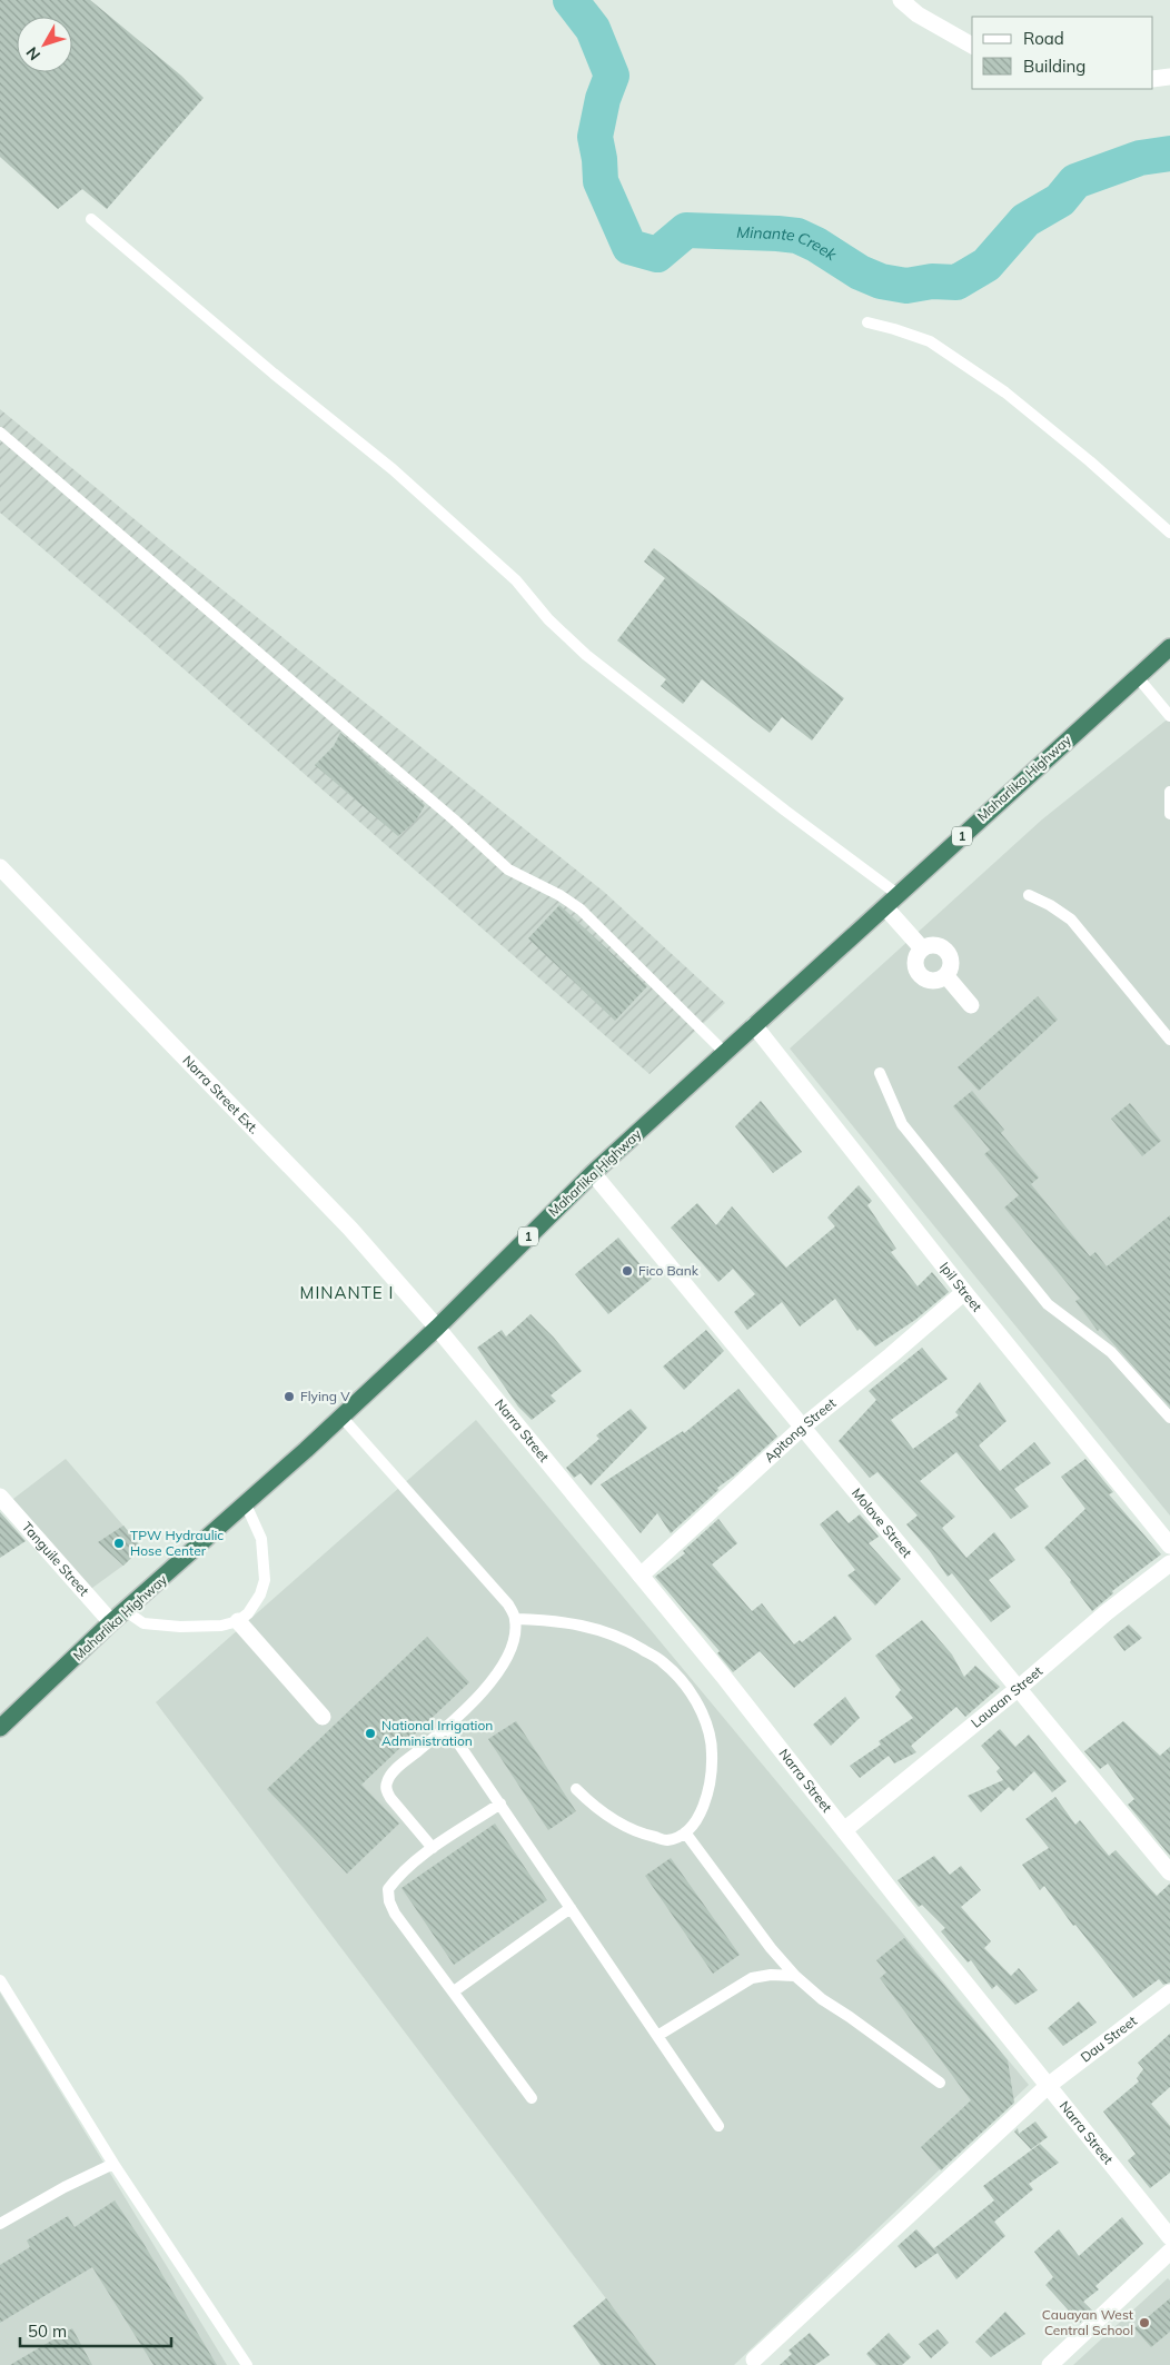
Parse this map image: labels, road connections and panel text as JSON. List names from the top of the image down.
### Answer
{
  "streets": {
    "highway": ["Maharlika Highway", "1"],
    "street": [
      "Narra Street Ext.",
      "Ipil Street",
      "Narra Street",
      "Apitong Street",
      "Molave Street",
      "Tanguile Street",
      "Lauaan Street",
      "Dau Street"
    ]
  },
  "crossings": [
    ["Maharlika Highway", "Narra Street Ext."],
    ["Maharlika Highway", "Ipil Street"],
    ["Maharlika Highway", "Narra Street"],
    ["Maharlika Highway", "Molave Street"],
    ["Maharlika Highway", "Tanguile Street"],
    ["Narra Street Ext.", "Narra Street"],
    ["Ipil Street", "Apitong Street"],
    ["Narra Street", "Apitong Street"],
    ["Narra Street", "Lauaan Street"],
    ["Narra Street", "Dau Street"],
    ["Apitong Street", "Molave Street"],
    ["Molave Street", "Lauaan Street"]
  ],
  "districts": ["MINANTE I"],
  "water": ["Minante Creek"],
  "places": [
    "Fico Bank",
    "Flying V",
    "TPW Hydraulic Hose Center",
    "National Irrigation Administration",
    "Cauayan West Central School"
  ],
  "legend": ["Road", "Building"],
  "scale_bar": "50 m",
  "north": "bottom left"
}
